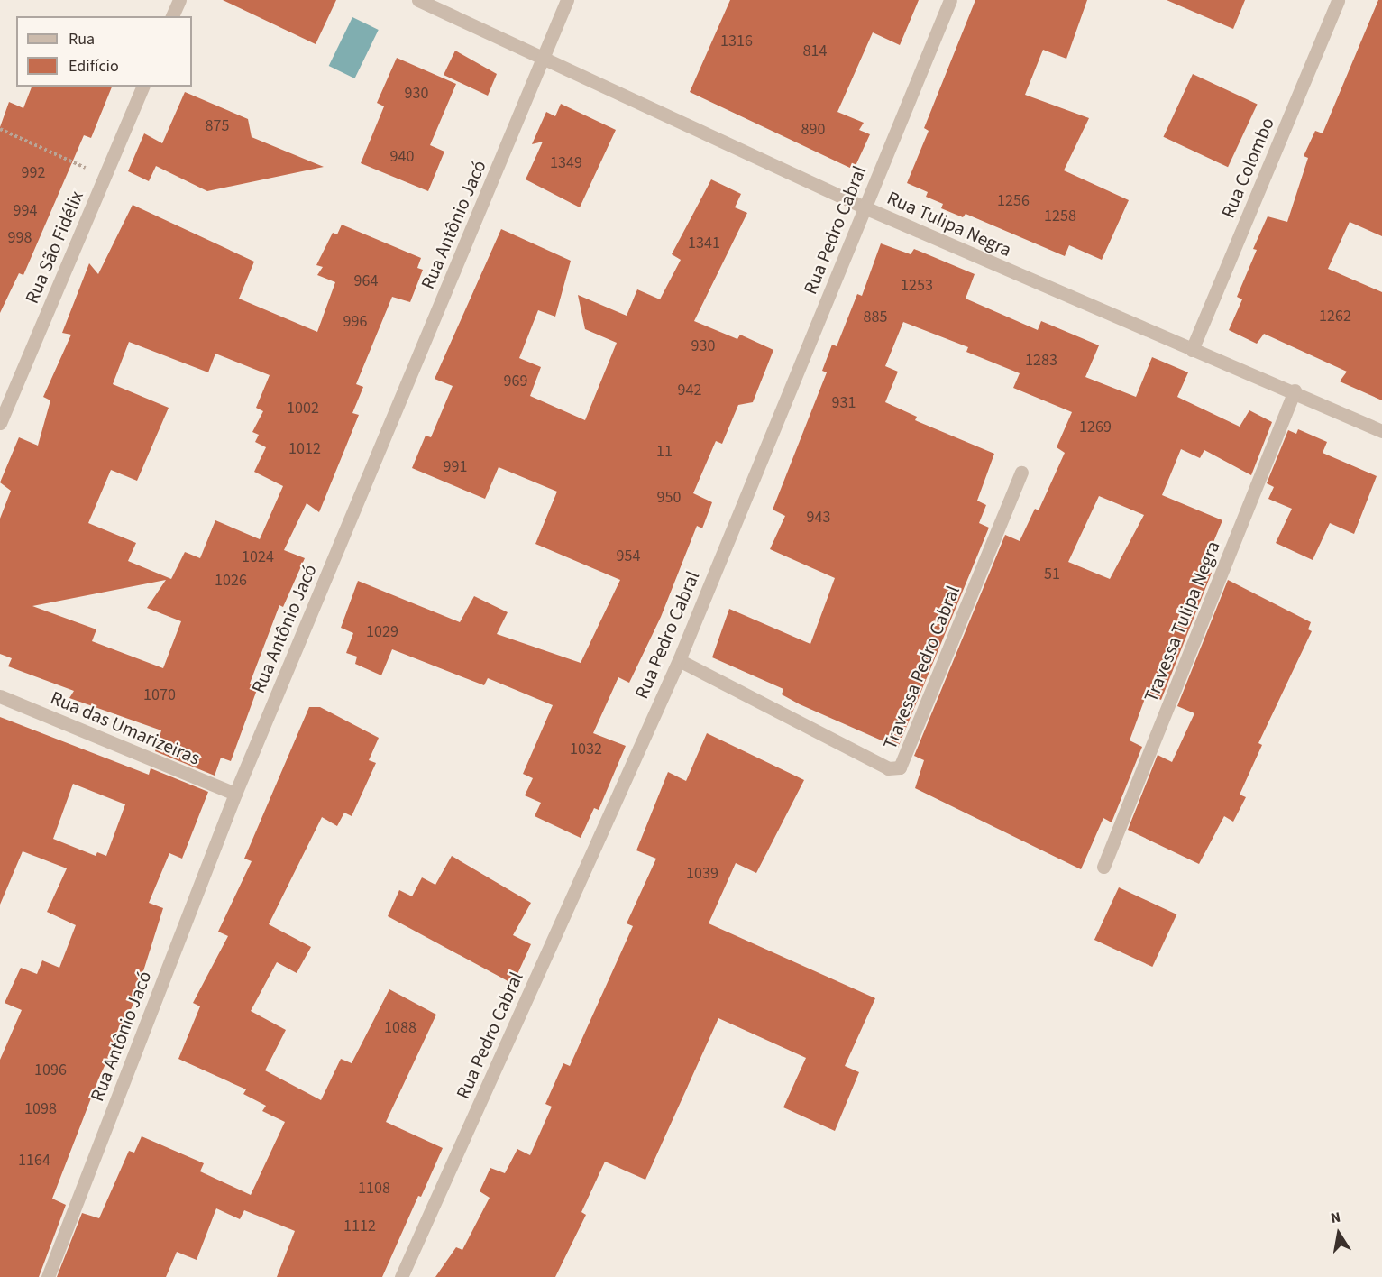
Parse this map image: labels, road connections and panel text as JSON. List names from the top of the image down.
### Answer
{
  "streets": {
    "street": [
      "Rua Colombo",
      "Rua Tulipa Negra",
      "Rua Antônio Jacó",
      "Rua Pedro Cabral",
      "Rua São Fidélix",
      "Travessa Tulipa Negra",
      "Travessa Pedro Cabral",
      "Rua das Umarizeiras"
    ]
  },
  "crossings": [
    ["Rua Colombo", "Rua Tulipa Negra"],
    ["Rua Tulipa Negra", "Rua Antônio Jacó"],
    ["Rua Tulipa Negra", "Rua Pedro Cabral"],
    ["Rua Tulipa Negra", "Travessa Tulipa Negra"],
    ["Rua Antônio Jacó", "Rua das Umarizeiras"],
    ["Rua Pedro Cabral", "Travessa Pedro Cabral"]
  ],
  "house_numbers": [
    "1316",
    "814",
    "930",
    "875",
    "890",
    "940",
    "1349",
    "992",
    "1256",
    "994",
    "1258",
    "998",
    "1341",
    "964",
    "1253",
    "1262",
    "885",
    "996",
    "930",
    "1283",
    "969",
    "942",
    "931",
    "1002",
    "1269",
    "1012",
    "11",
    "991",
    "950",
    "943",
    "954",
    "1024",
    "51",
    "1026",
    "1029",
    "1070",
    "1032",
    "1039",
    "1088",
    "1096",
    "1098",
    "1164",
    "1108",
    "1112"
  ],
  "legend": ["Rua", "Edifício"],
  "north": "top"
}
